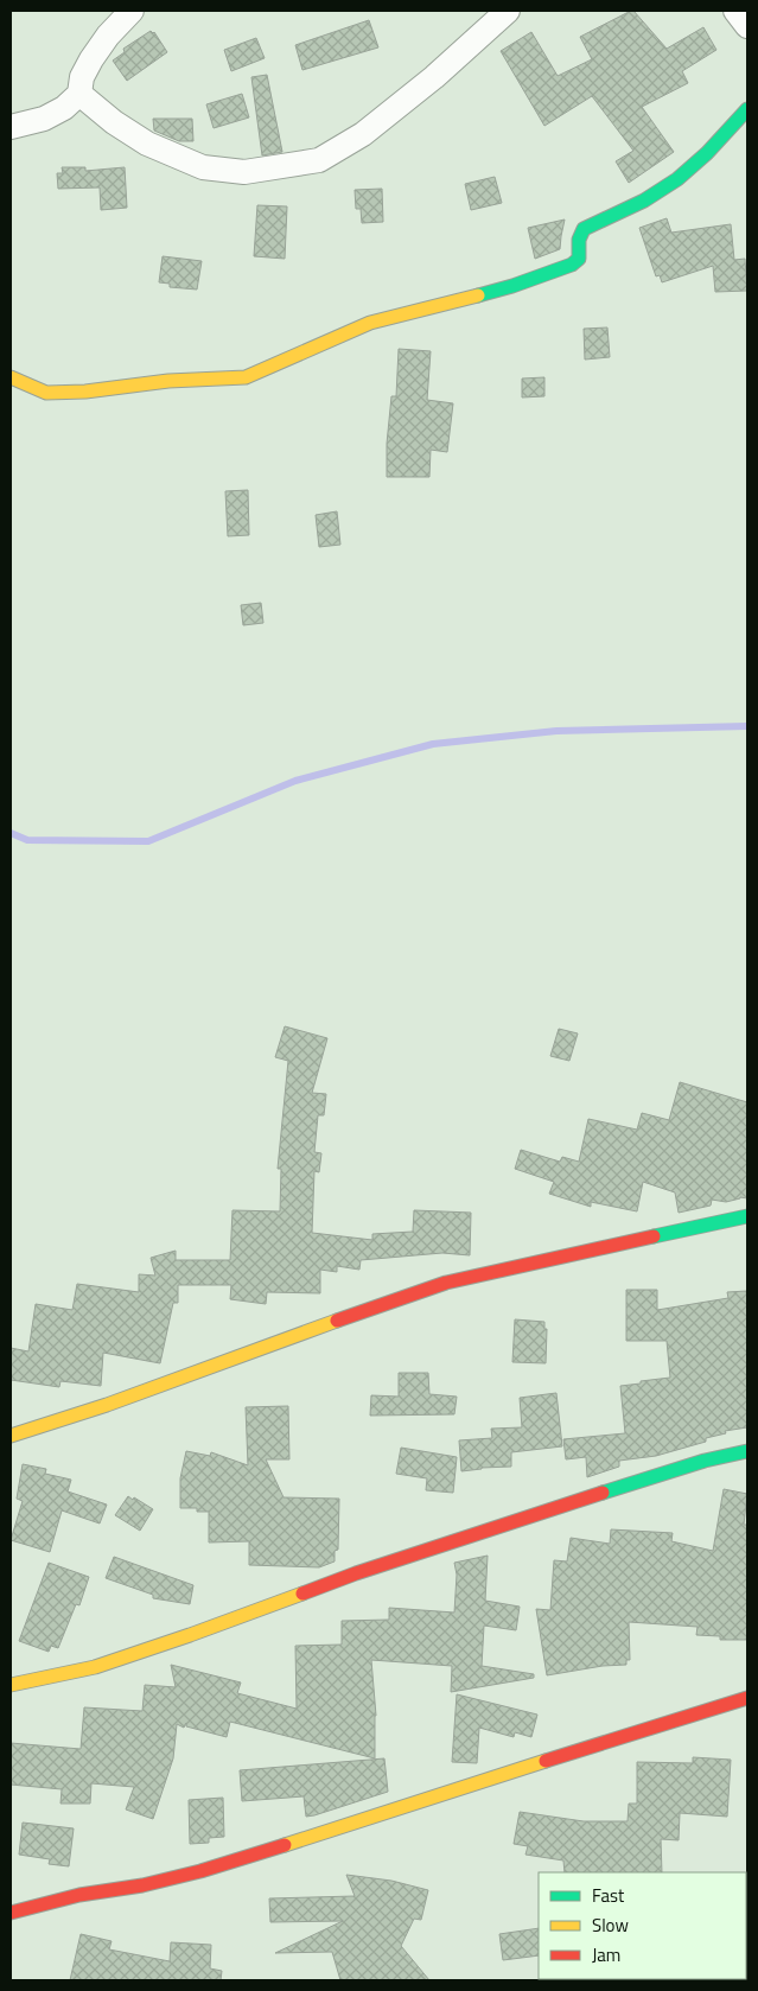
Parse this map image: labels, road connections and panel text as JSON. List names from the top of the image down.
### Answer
{
  "legend": ["Fast", "Slow", "Jam"]
}
